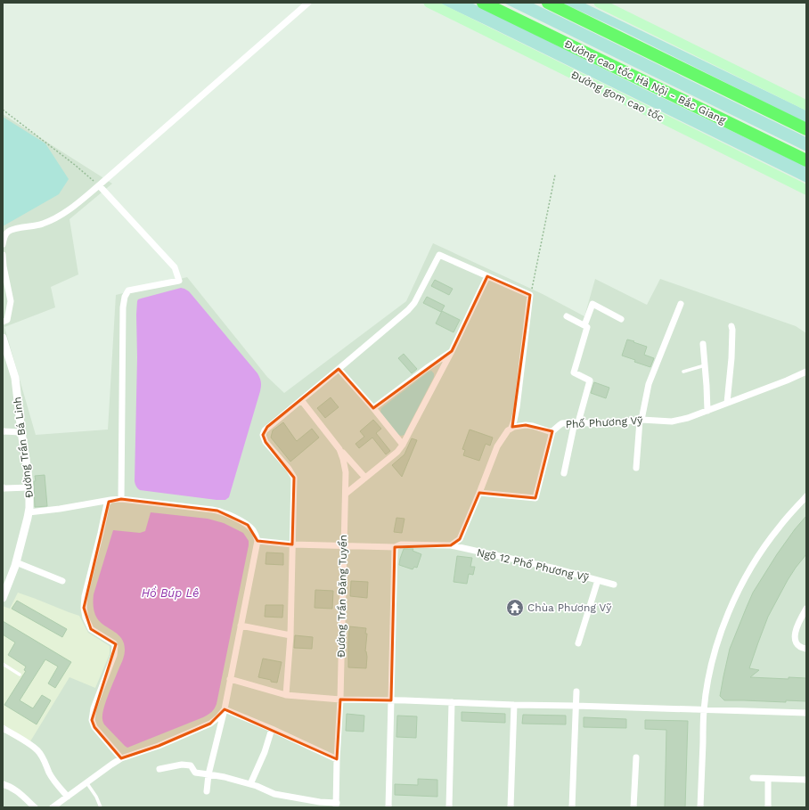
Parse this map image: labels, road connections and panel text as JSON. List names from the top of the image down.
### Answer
{
  "streets": {
    "highway": ["Đường cao tốc Hà Nội - Bắc Giang"],
    "main road": ["Đường gom cao tốc"],
    "street": [
      "Phố Phương Vỹ",
      "Đường Trần Bá Linh",
      "Ngõ 12 Phố Phương Vỹ",
      "Đường Trần Đăng Tuyển"
    ]
  },
  "water": ["Hồ Búp Lê"],
  "places": {
    "temple": ["Chùa Phương Vỹ"]
  }
}
